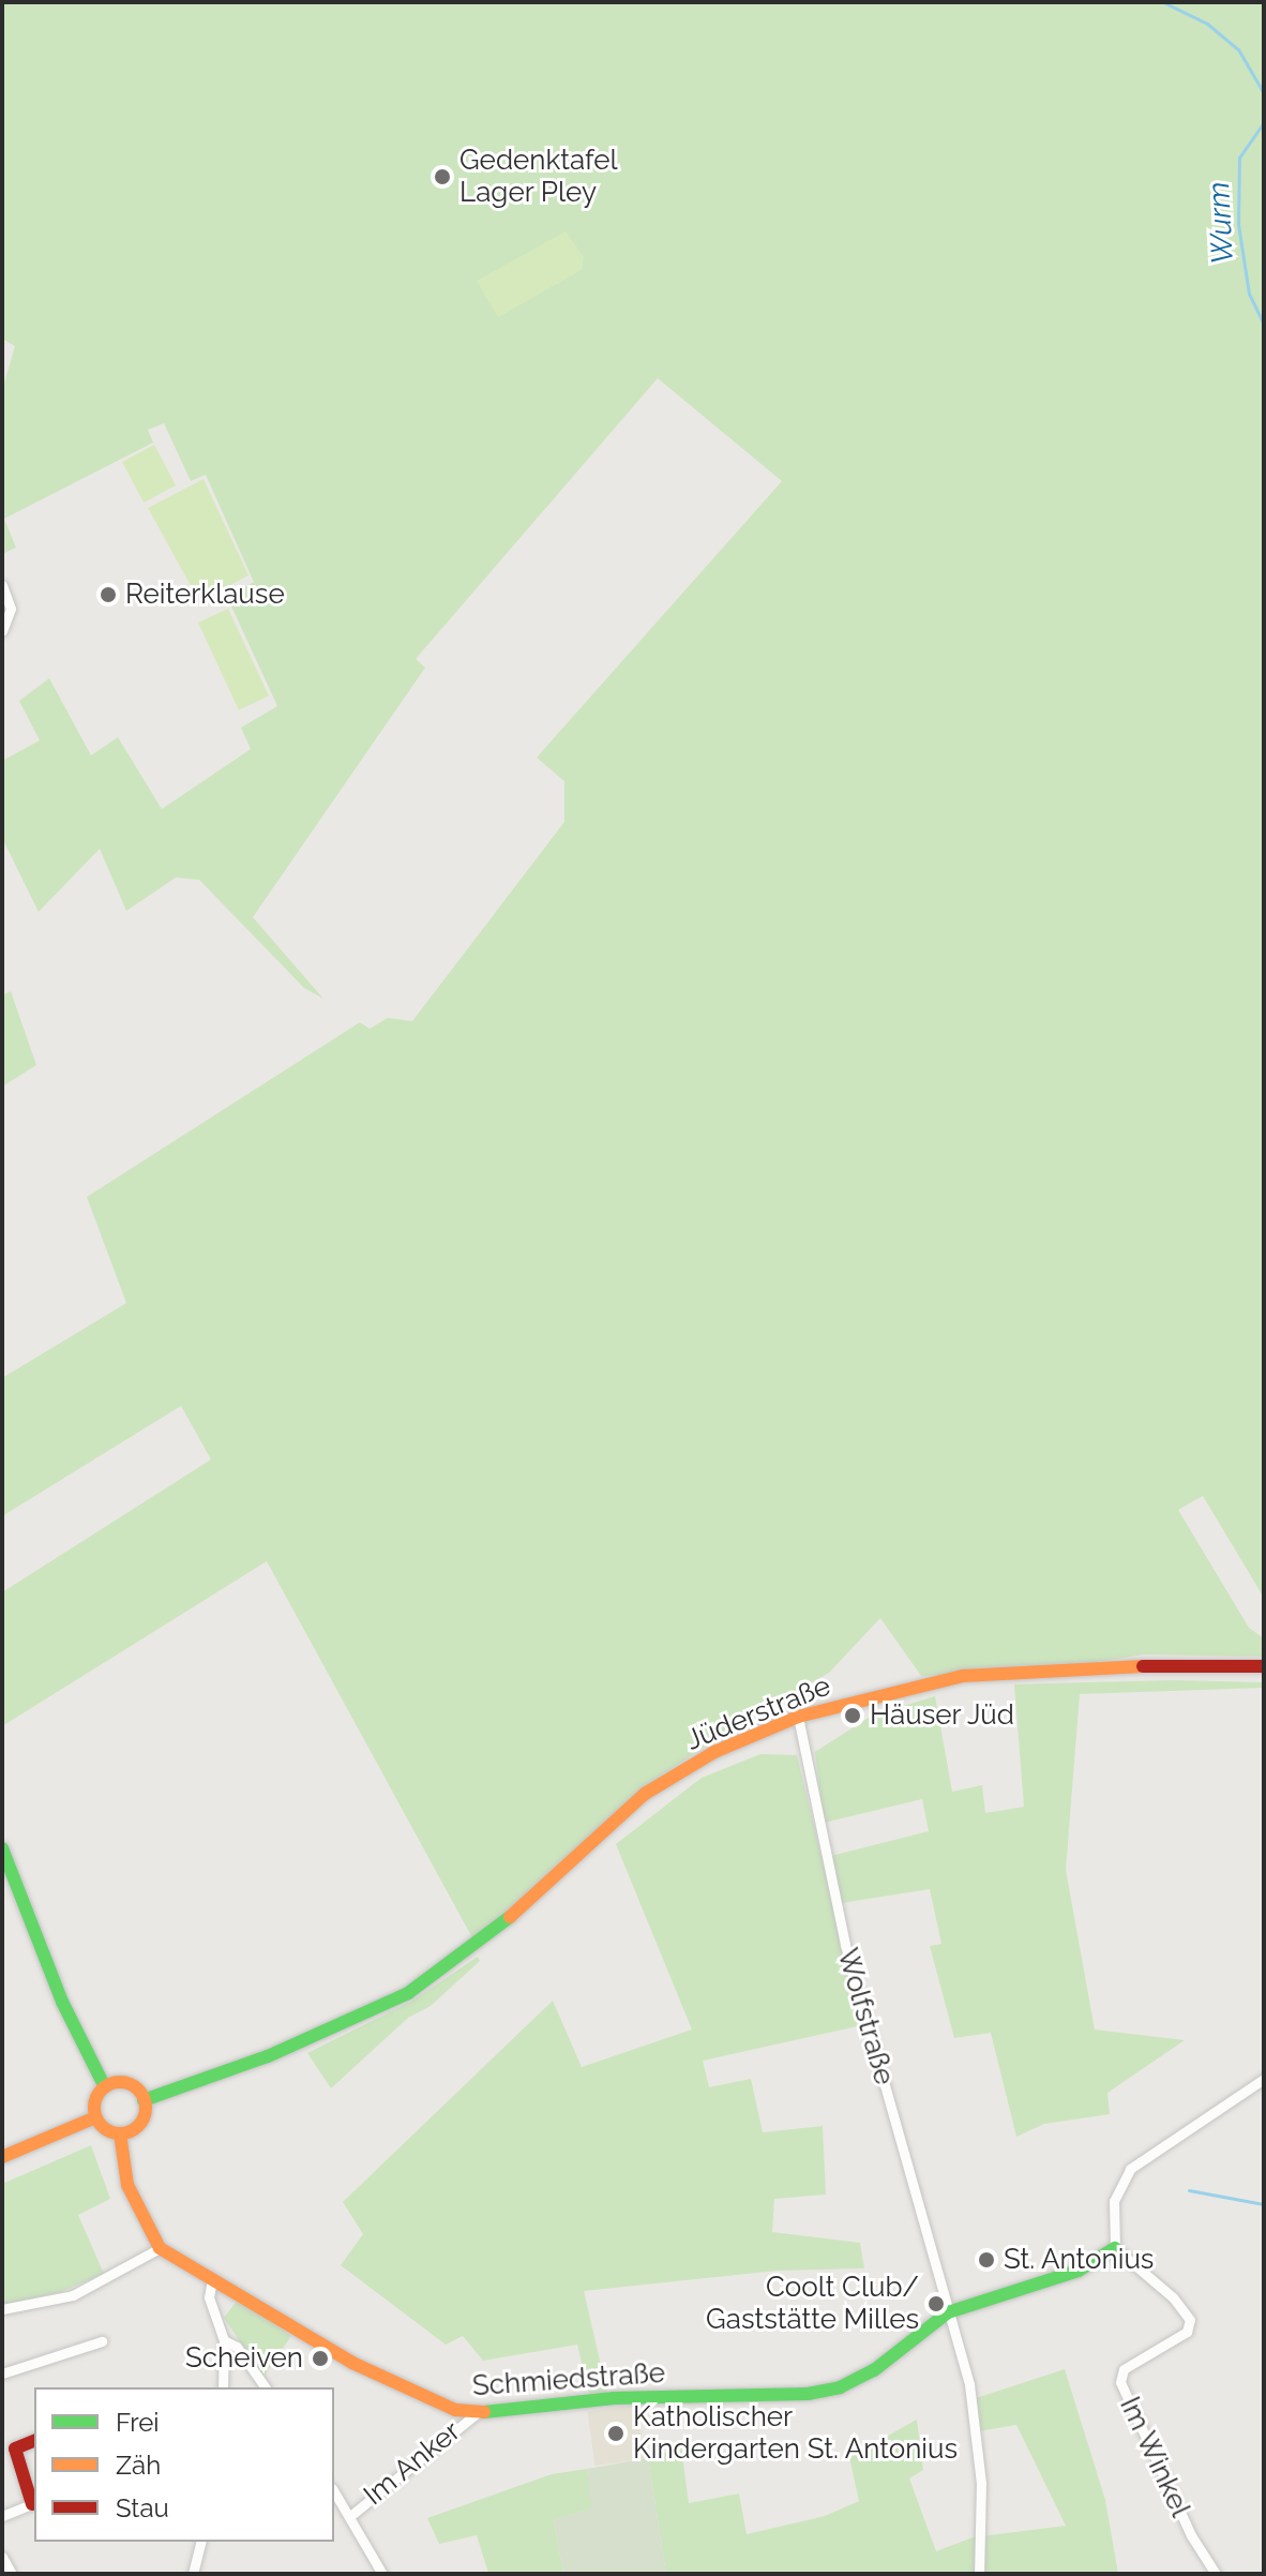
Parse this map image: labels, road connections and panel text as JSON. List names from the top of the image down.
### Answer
{
  "streets": {
    "street": [
      "Jüderstraße",
      "Wolfstraße",
      "Schmiedstraße",
      "Im Winkel",
      "Im Anker"
    ]
  },
  "crossings": [
    ["Jüderstraße", "Wolfstraße"],
    ["Wolfstraße", "Schmiedstraße"],
    ["Schmiedstraße", "Im Anker"]
  ],
  "water": ["Wurm"],
  "places": [
    "Gedenktafel Lager Pley",
    "Reiterklause",
    "Häuser Jüd",
    "St. Antonius",
    "Coolt Club/ Gaststätte Milles",
    "Scheiven",
    "Katholischer Kindergarten St. Antonius"
  ],
  "legend": ["Frei", "Zäh", "Stau"]
}
